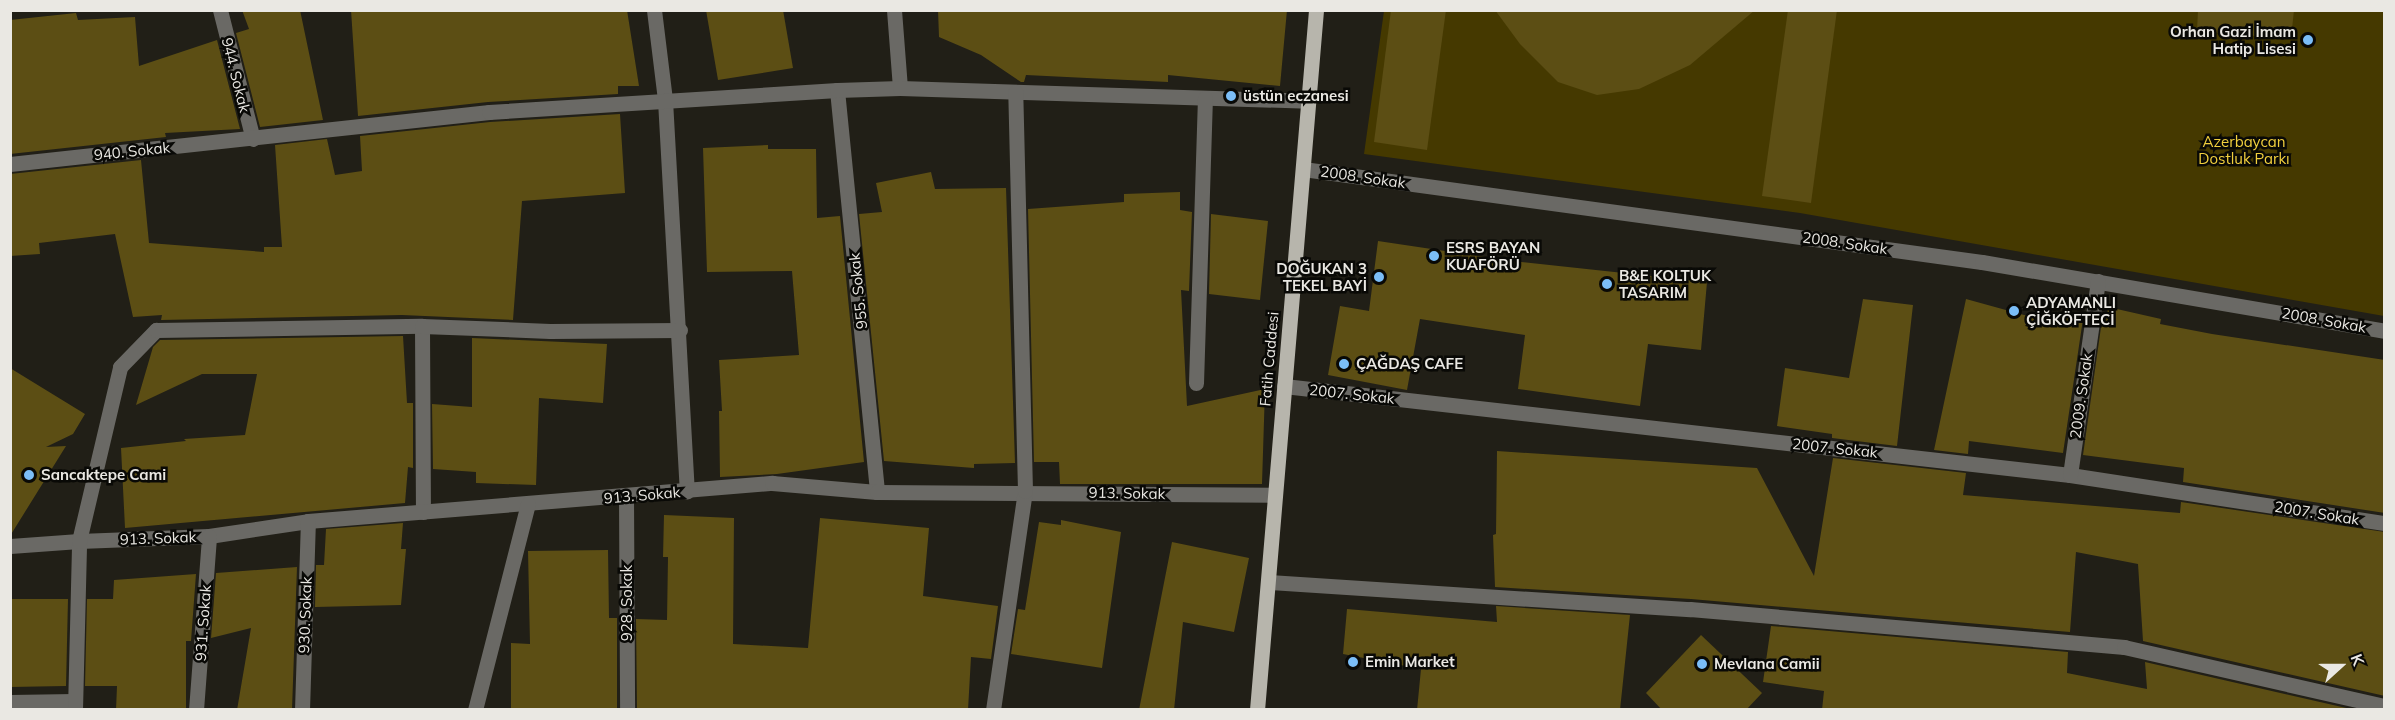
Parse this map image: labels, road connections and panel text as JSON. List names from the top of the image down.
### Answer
{
  "streets": {
    "main road": ["Fatih Caddesi"],
    "street": [
      "944. Sokak",
      "940. Sokak",
      "2008. Sokak",
      "955. Sokak",
      "2007. Sokak",
      "2009. Sokak",
      "913. Sokak",
      "928. Sokak",
      "930. Sokak",
      "931. Sokak"
    ]
  },
  "crossings": [
    ["944. Sokak", "940. Sokak"],
    ["940. Sokak", "955. Sokak"],
    ["940. Sokak", "Fatih Caddesi"],
    ["2008. Sokak", "Fatih Caddesi"],
    ["2008. Sokak", "2009. Sokak"],
    ["955. Sokak", "913. Sokak"],
    ["Fatih Caddesi", "2007. Sokak"],
    ["Fatih Caddesi", "913. Sokak"],
    ["2007. Sokak", "2009. Sokak"],
    ["913. Sokak", "928. Sokak"],
    ["913. Sokak", "930. Sokak"],
    ["913. Sokak", "931. Sokak"]
  ],
  "parks": ["Azerbaycan Dostluk Parkı"],
  "places": [
    "Orhan Gazi İmam Hatip Lisesi",
    "üstün eczanesi",
    "ESRS BAYAN KUAFÖRÜ",
    "DOĞUKAN 3 TEKEL BAYİ",
    "B&E KOLTUK TASARIM",
    "ADYAMANLI ÇİĞKÖFTECİ",
    "ÇAĞDAŞ CAFE",
    "Sancaktepe Cami",
    "Emin Market",
    "Mevlana Camii"
  ],
  "north": "right"
}
